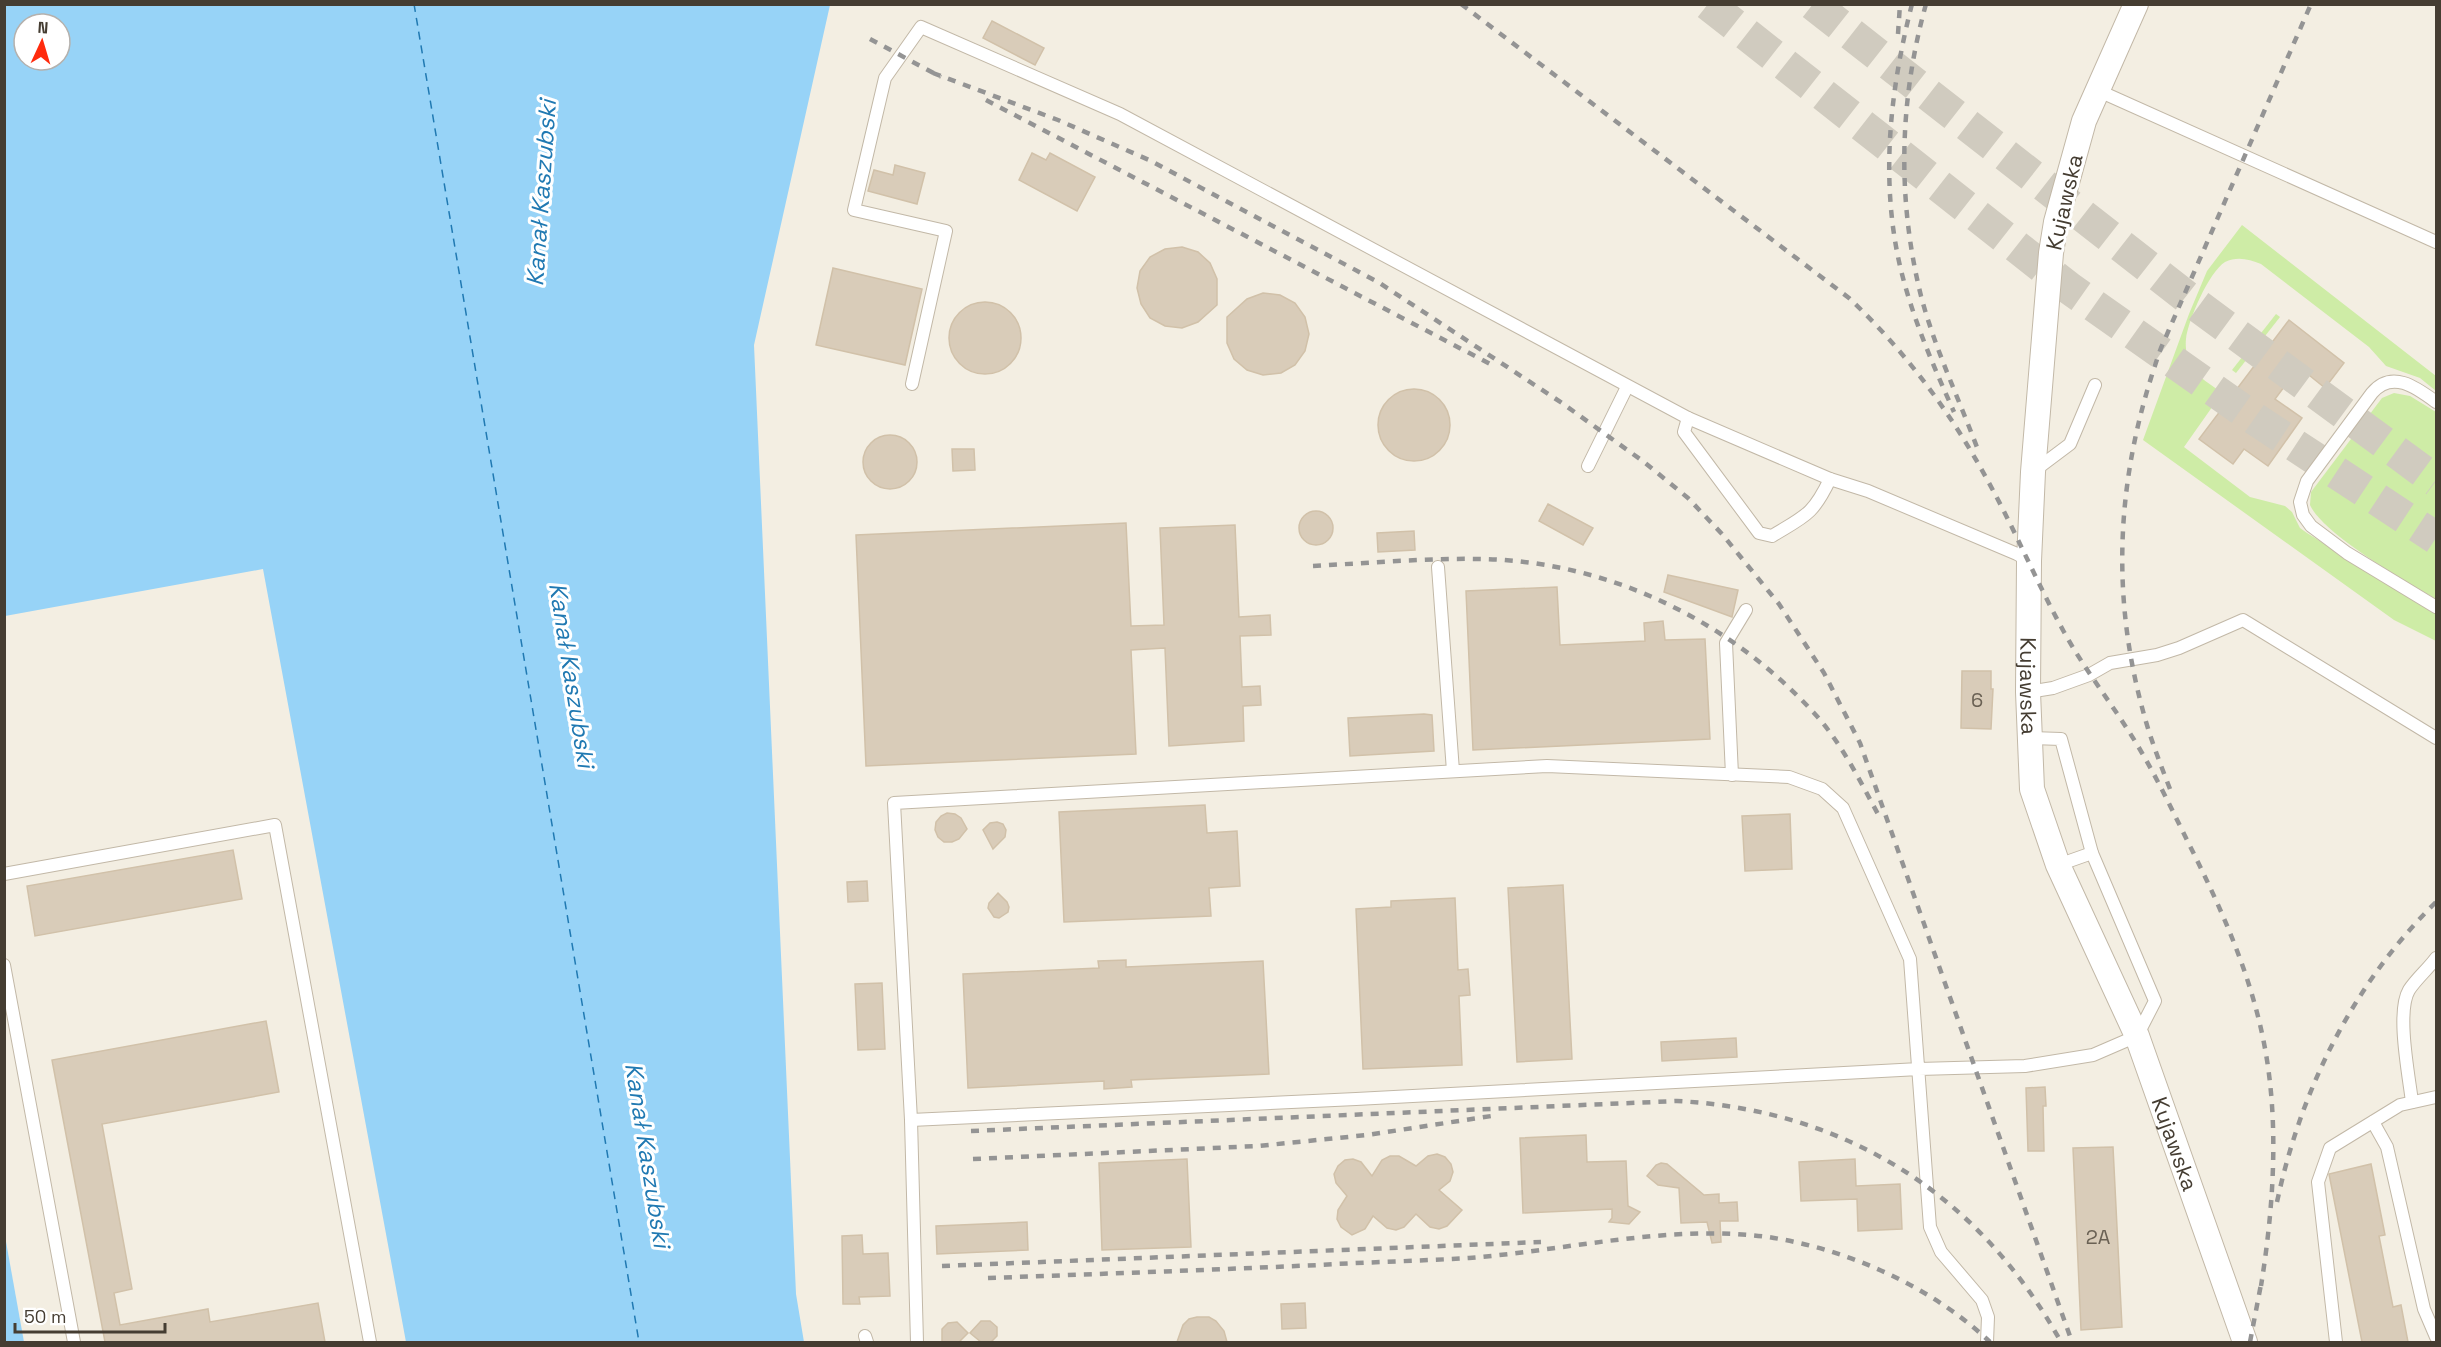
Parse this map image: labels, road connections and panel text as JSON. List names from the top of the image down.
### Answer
{
  "streets": {
    "street": ["Kujawska"]
  },
  "water": ["Kanał Kaszubski"],
  "house_numbers": ["6", "2A"],
  "scale_bar": "50 m",
  "north": "top"
}
